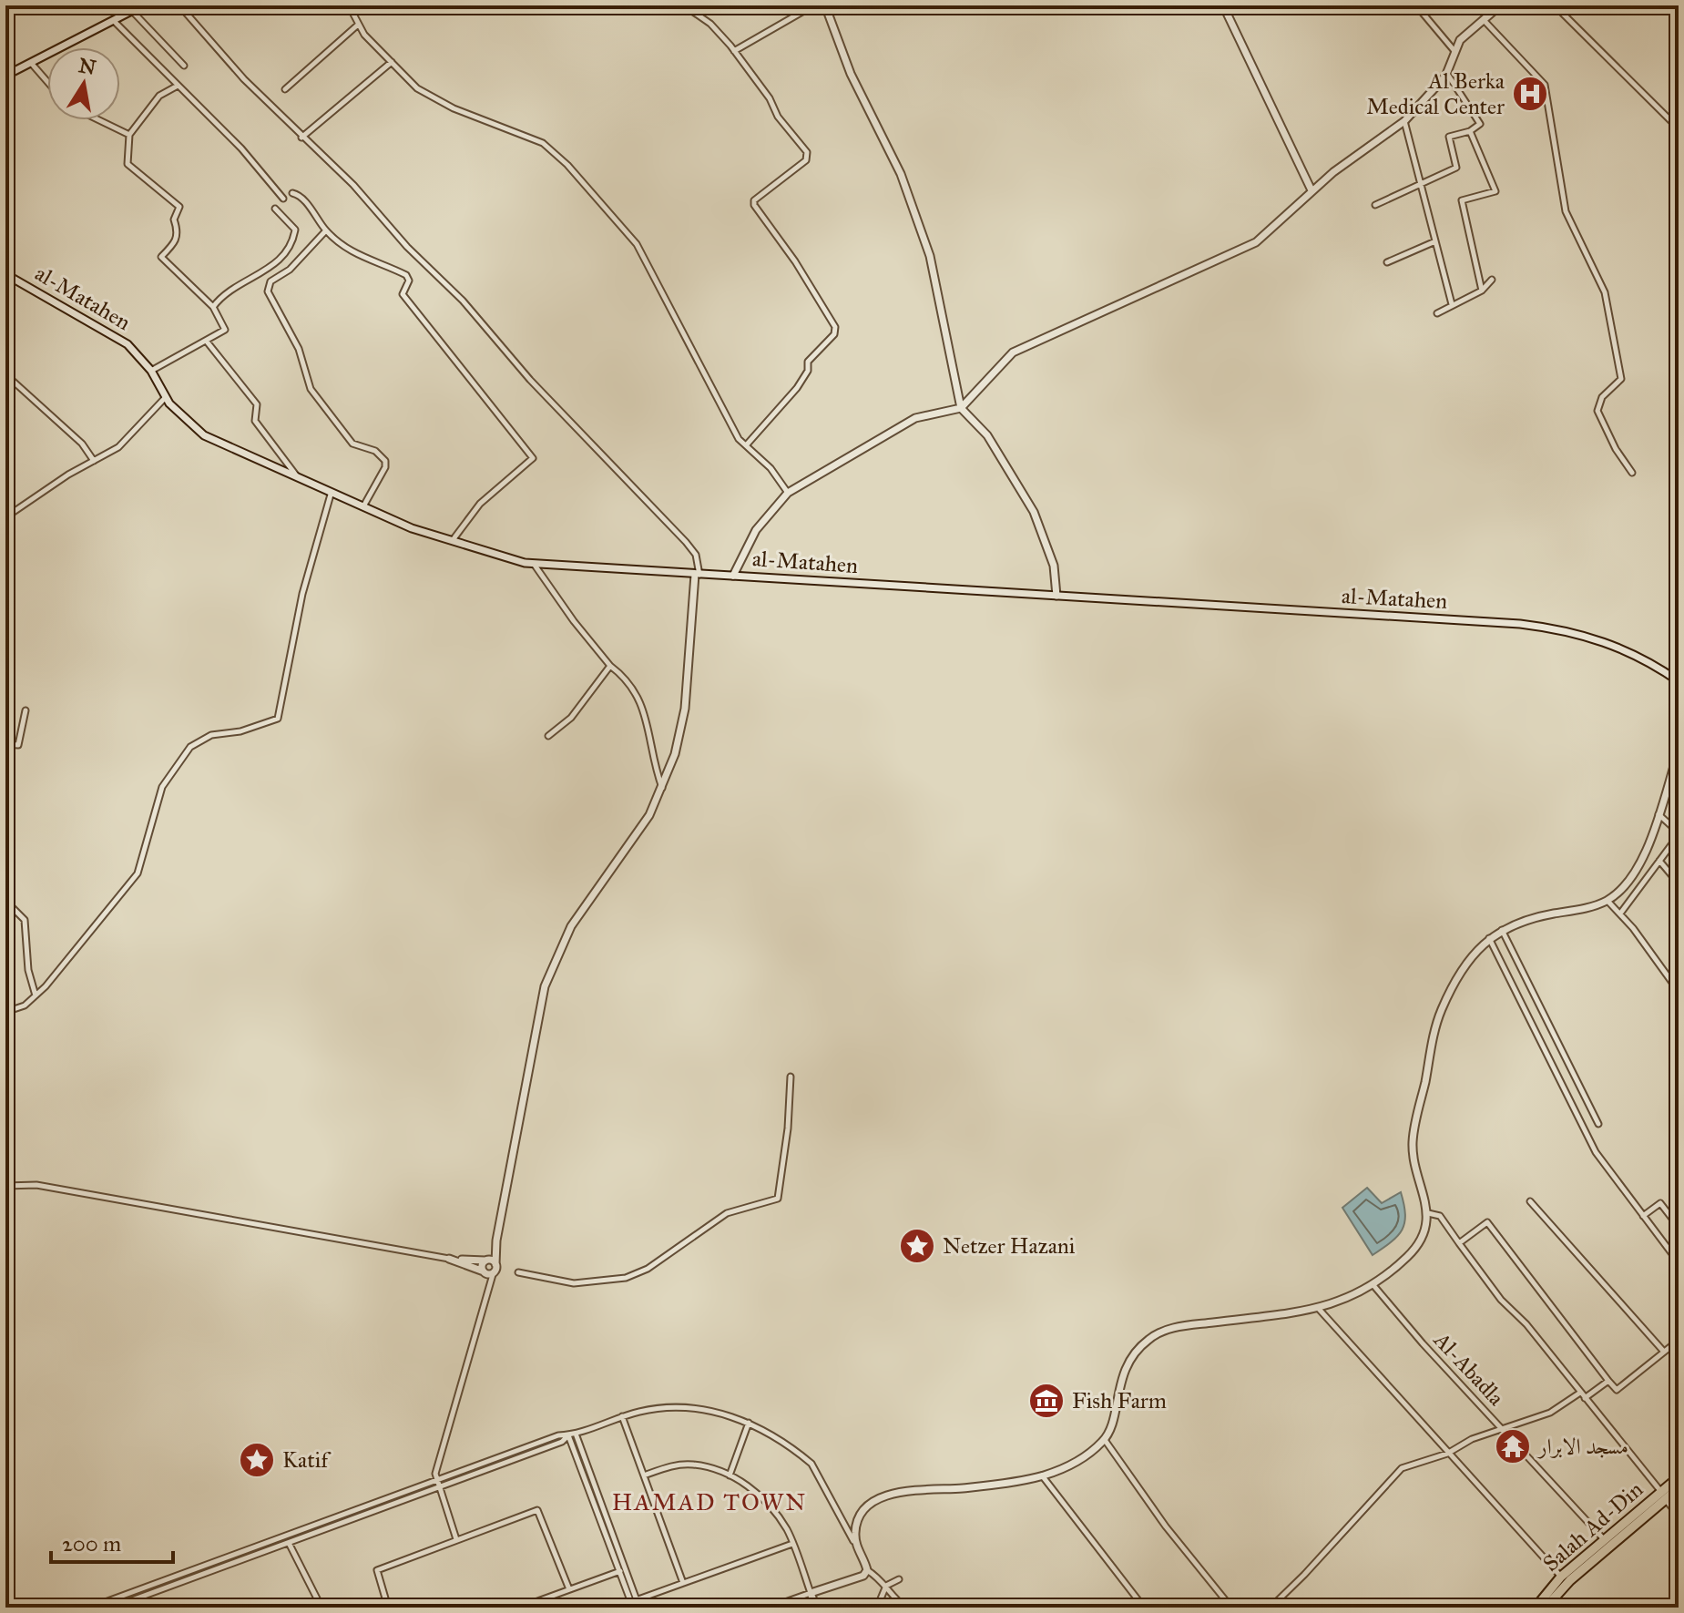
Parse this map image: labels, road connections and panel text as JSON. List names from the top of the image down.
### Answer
{
  "streets": {
    "highway": ["Salah Ad-Din"],
    "street": ["al-Matahen", "Al-Abadla"]
  },
  "crossings": [
    ["Al-Abadla", "Salah Ad-Din"]
  ],
  "districts": ["HAMAD TOWN"],
  "places": {
    "hospital": ["Al Berka Medical Center"],
    "place": ["Netzer Hazani", "Katif"],
    "museum": ["Fish Farm"],
    "temple": ["مسجد الابرار"]
  },
  "scale_bar": "200 m",
  "north": "top"
}
